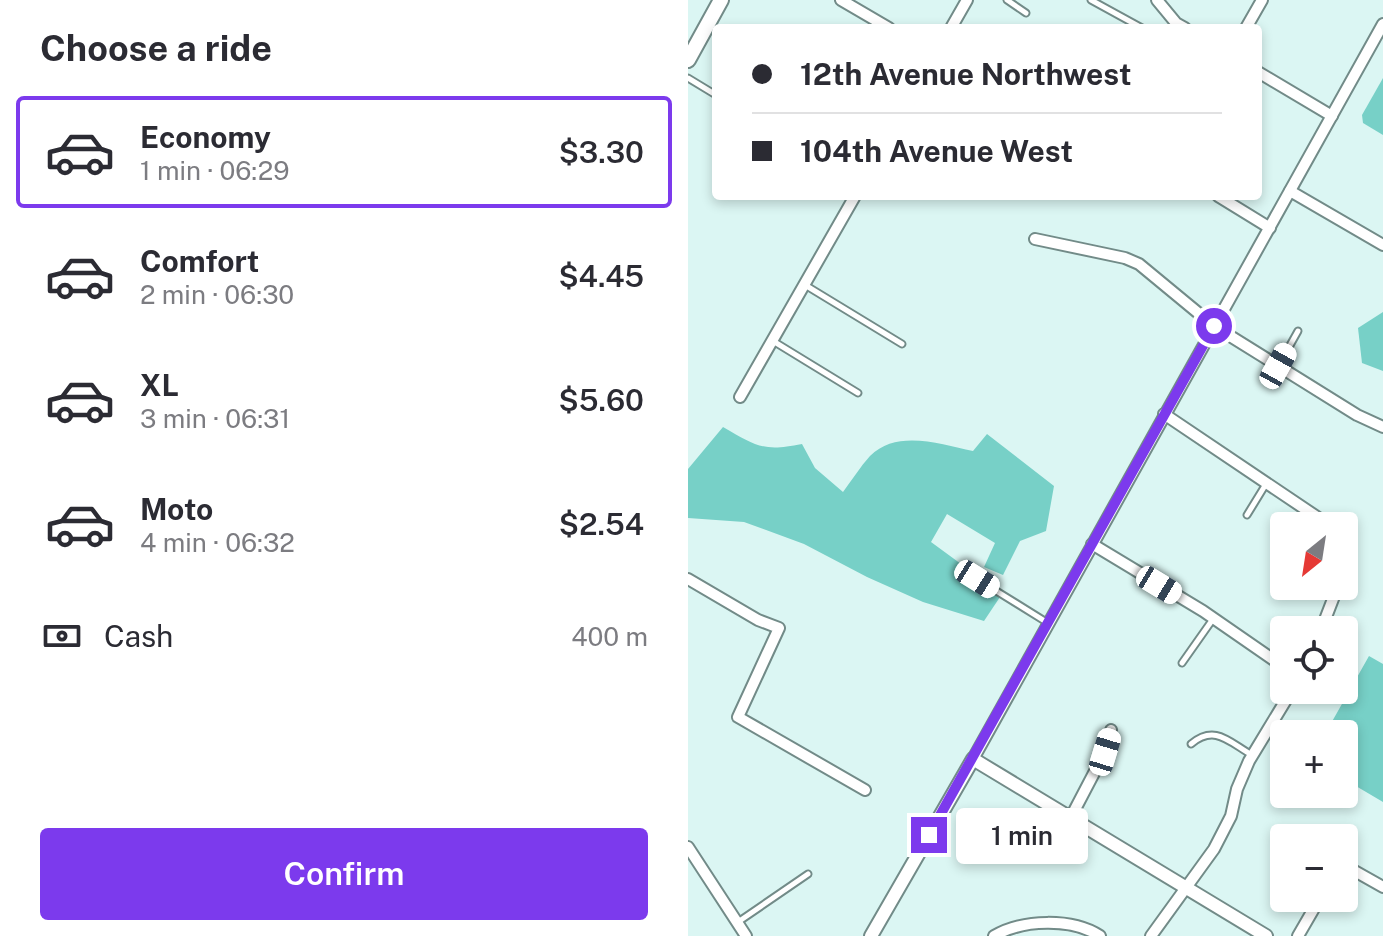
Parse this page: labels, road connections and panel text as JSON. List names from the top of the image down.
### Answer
{
  "north": "bottom left",
  "page": {
    "heading": "Choose a ride",
    "banner": ["12th Avenue Northwest", "104th Avenue West"],
    "list": [
      {
        "name": "Economy",
        "note": "1 min · 06:29",
        "value": "$3.30"
      },
      {
        "name": "Comfort",
        "note": "2 min · 06:30",
        "value": "$4.45"
      },
      {
        "name": "XL",
        "note": "3 min · 06:31",
        "value": "$5.60"
      },
      {
        "name": "Moto",
        "note": "4 min · 06:32",
        "value": "$2.54"
      }
    ],
    "map_buttons": ["+", "−"],
    "pay": ["Cash", "400 m"],
    "bubble": "1 min",
    "buttons": "Confirm"
  }
}
